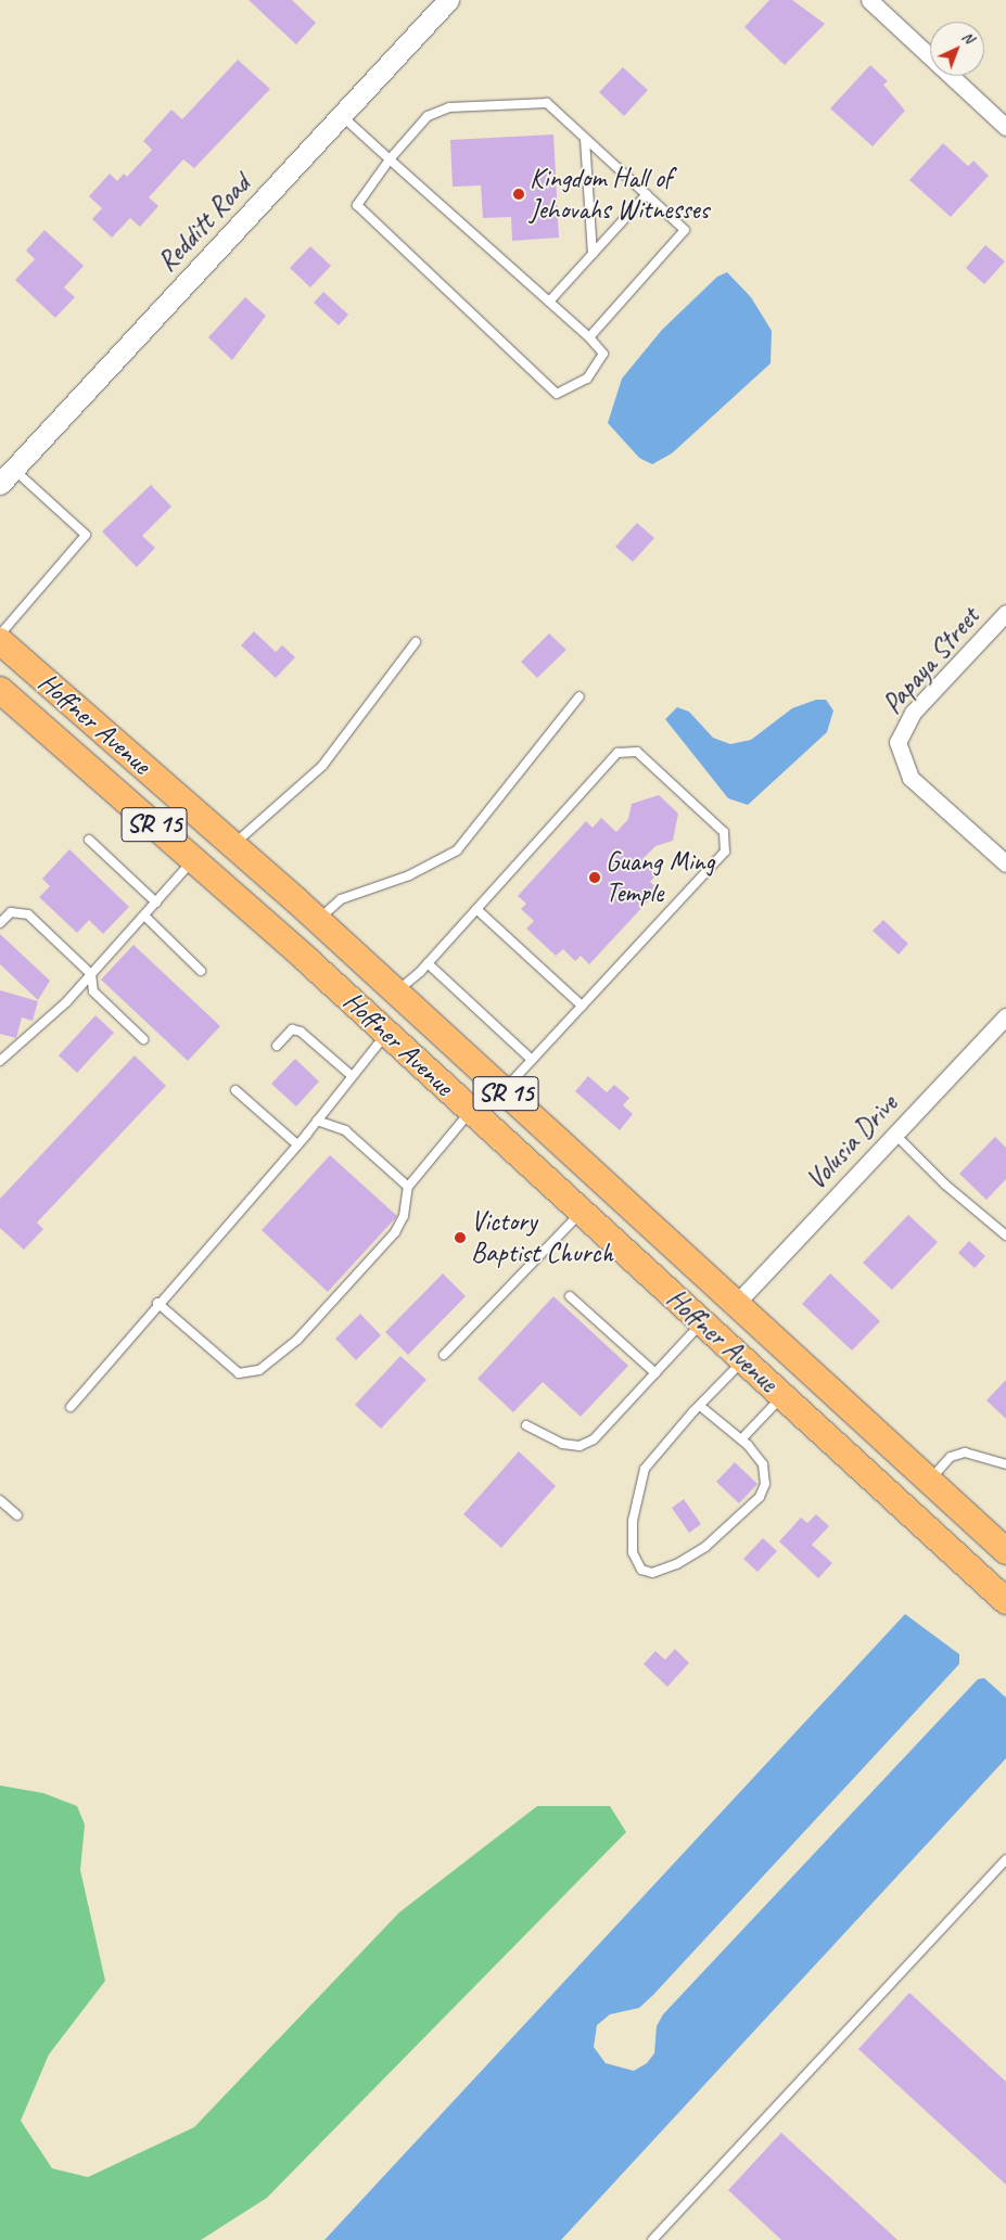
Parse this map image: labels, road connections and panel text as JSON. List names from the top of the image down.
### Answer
{
  "streets": {
    "main road": ["Hoffner Avenue", "SR 15"],
    "street": ["Redditt Road", "Papaya Street", "Volusia Drive"]
  },
  "crossings": [
    ["Hoffner Avenue", "Volusia Drive"]
  ],
  "places": ["Kingdom Hall of Jehovahs Witnesses", "Guang Ming Temple", "Victory Baptist Church"],
  "north": "top right"
}
